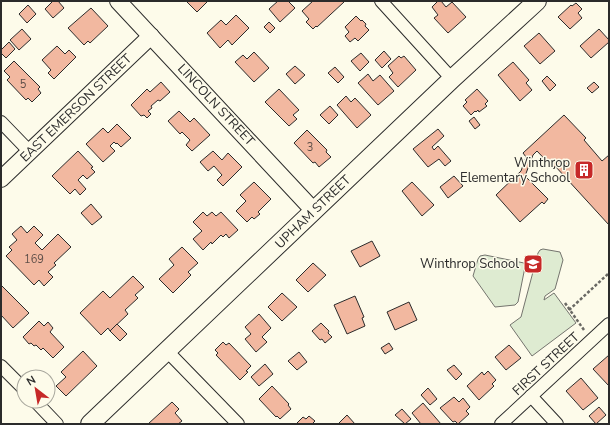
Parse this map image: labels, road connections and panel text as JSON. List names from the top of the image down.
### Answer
{
  "streets": {
    "main road": ["UPHAM STREET"],
    "street": ["LINCOLN STREET", "EAST EMERSON STREET", "FIRST STREET"]
  },
  "crossings": [
    ["LINCOLN STREET", "EAST EMERSON STREET"],
    ["LINCOLN STREET", "UPHAM STREET"]
  ],
  "places": {
    "building": ["Winthrop Elementary School"],
    "school or university": ["Winthrop School"]
  },
  "house_numbers": ["5", "3", "169"],
  "north": "top left"
}
